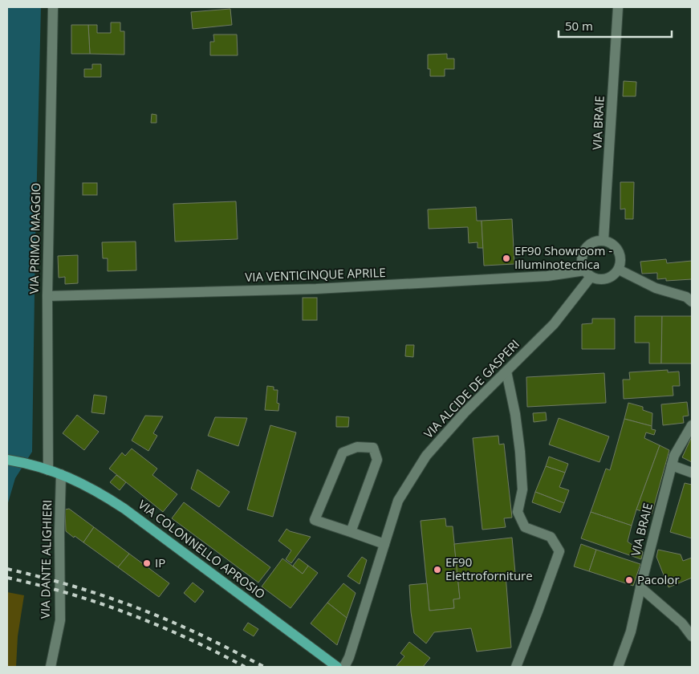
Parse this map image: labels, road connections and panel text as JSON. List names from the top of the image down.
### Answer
{
  "streets": {
    "main road": ["VIA COLONNELLO APROSIO"],
    "street": [
      "VIA BRAIE",
      "VIA PRIMO MAGGIO",
      "VIA VENTICINQUE APRILE",
      "VIA ALCIDE DE GASPERI",
      "VIA DANTE ALIGHIERI"
    ]
  },
  "crossings": [
    ["VIA BRAIE", "VIA VENTICINQUE APRILE"],
    ["VIA BRAIE", "VIA ALCIDE DE GASPERI"],
    ["VIA PRIMO MAGGIO", "VIA VENTICINQUE APRILE"],
    ["VIA PRIMO MAGGIO", "VIA COLONNELLO APROSIO"],
    ["VIA VENTICINQUE APRILE", "VIA ALCIDE DE GASPERI"],
    ["VIA COLONNELLO APROSIO", "VIA DANTE ALIGHIERI"]
  ],
  "places": [
    "EF90 Showroom - Illuminotecnica",
    "IP",
    "EF90 Elettroforniture",
    "Pacolor"
  ],
  "scale_bar": "50 m"
}
